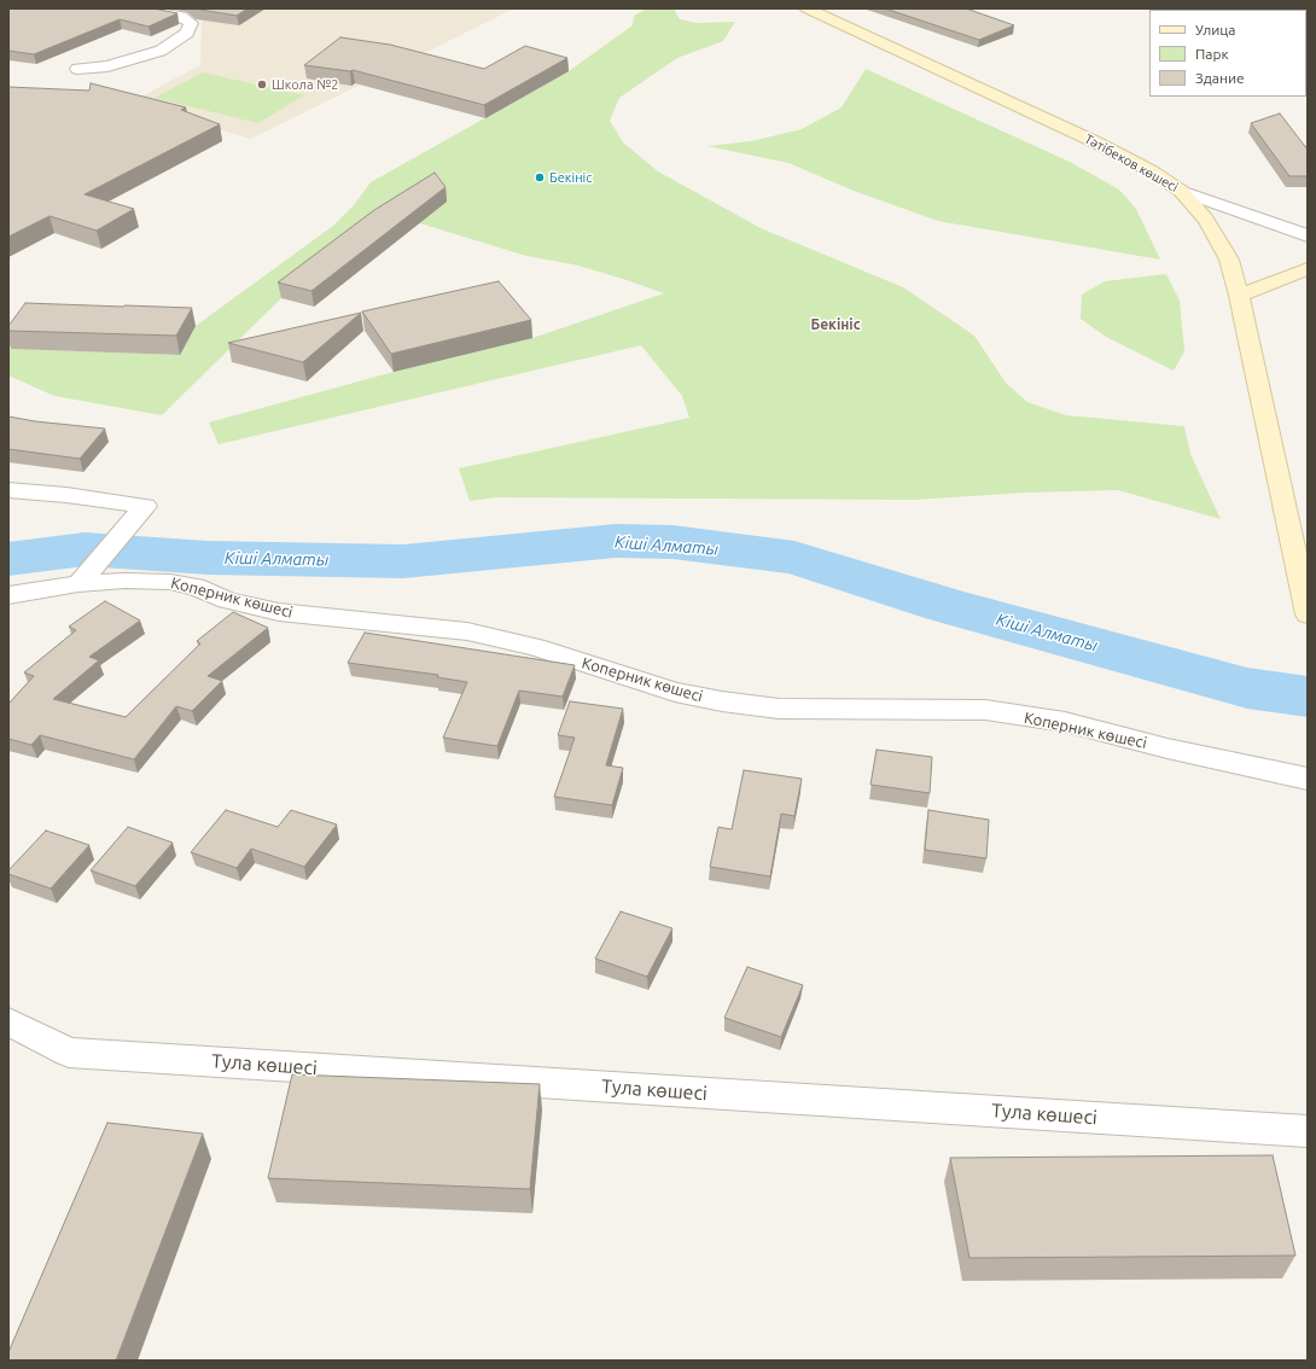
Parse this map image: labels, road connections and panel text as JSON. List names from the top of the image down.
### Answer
{
  "streets": {
    "main road": ["Тәтібеков көшесі"],
    "street": ["Коперник көшесі", "Тула көшесі"]
  },
  "districts": ["Бекініс"],
  "water": ["Кіші Алматы"],
  "places": ["Школа №2", "Бекініс"],
  "legend": ["Улица", "Парк", "Здание"]
}
